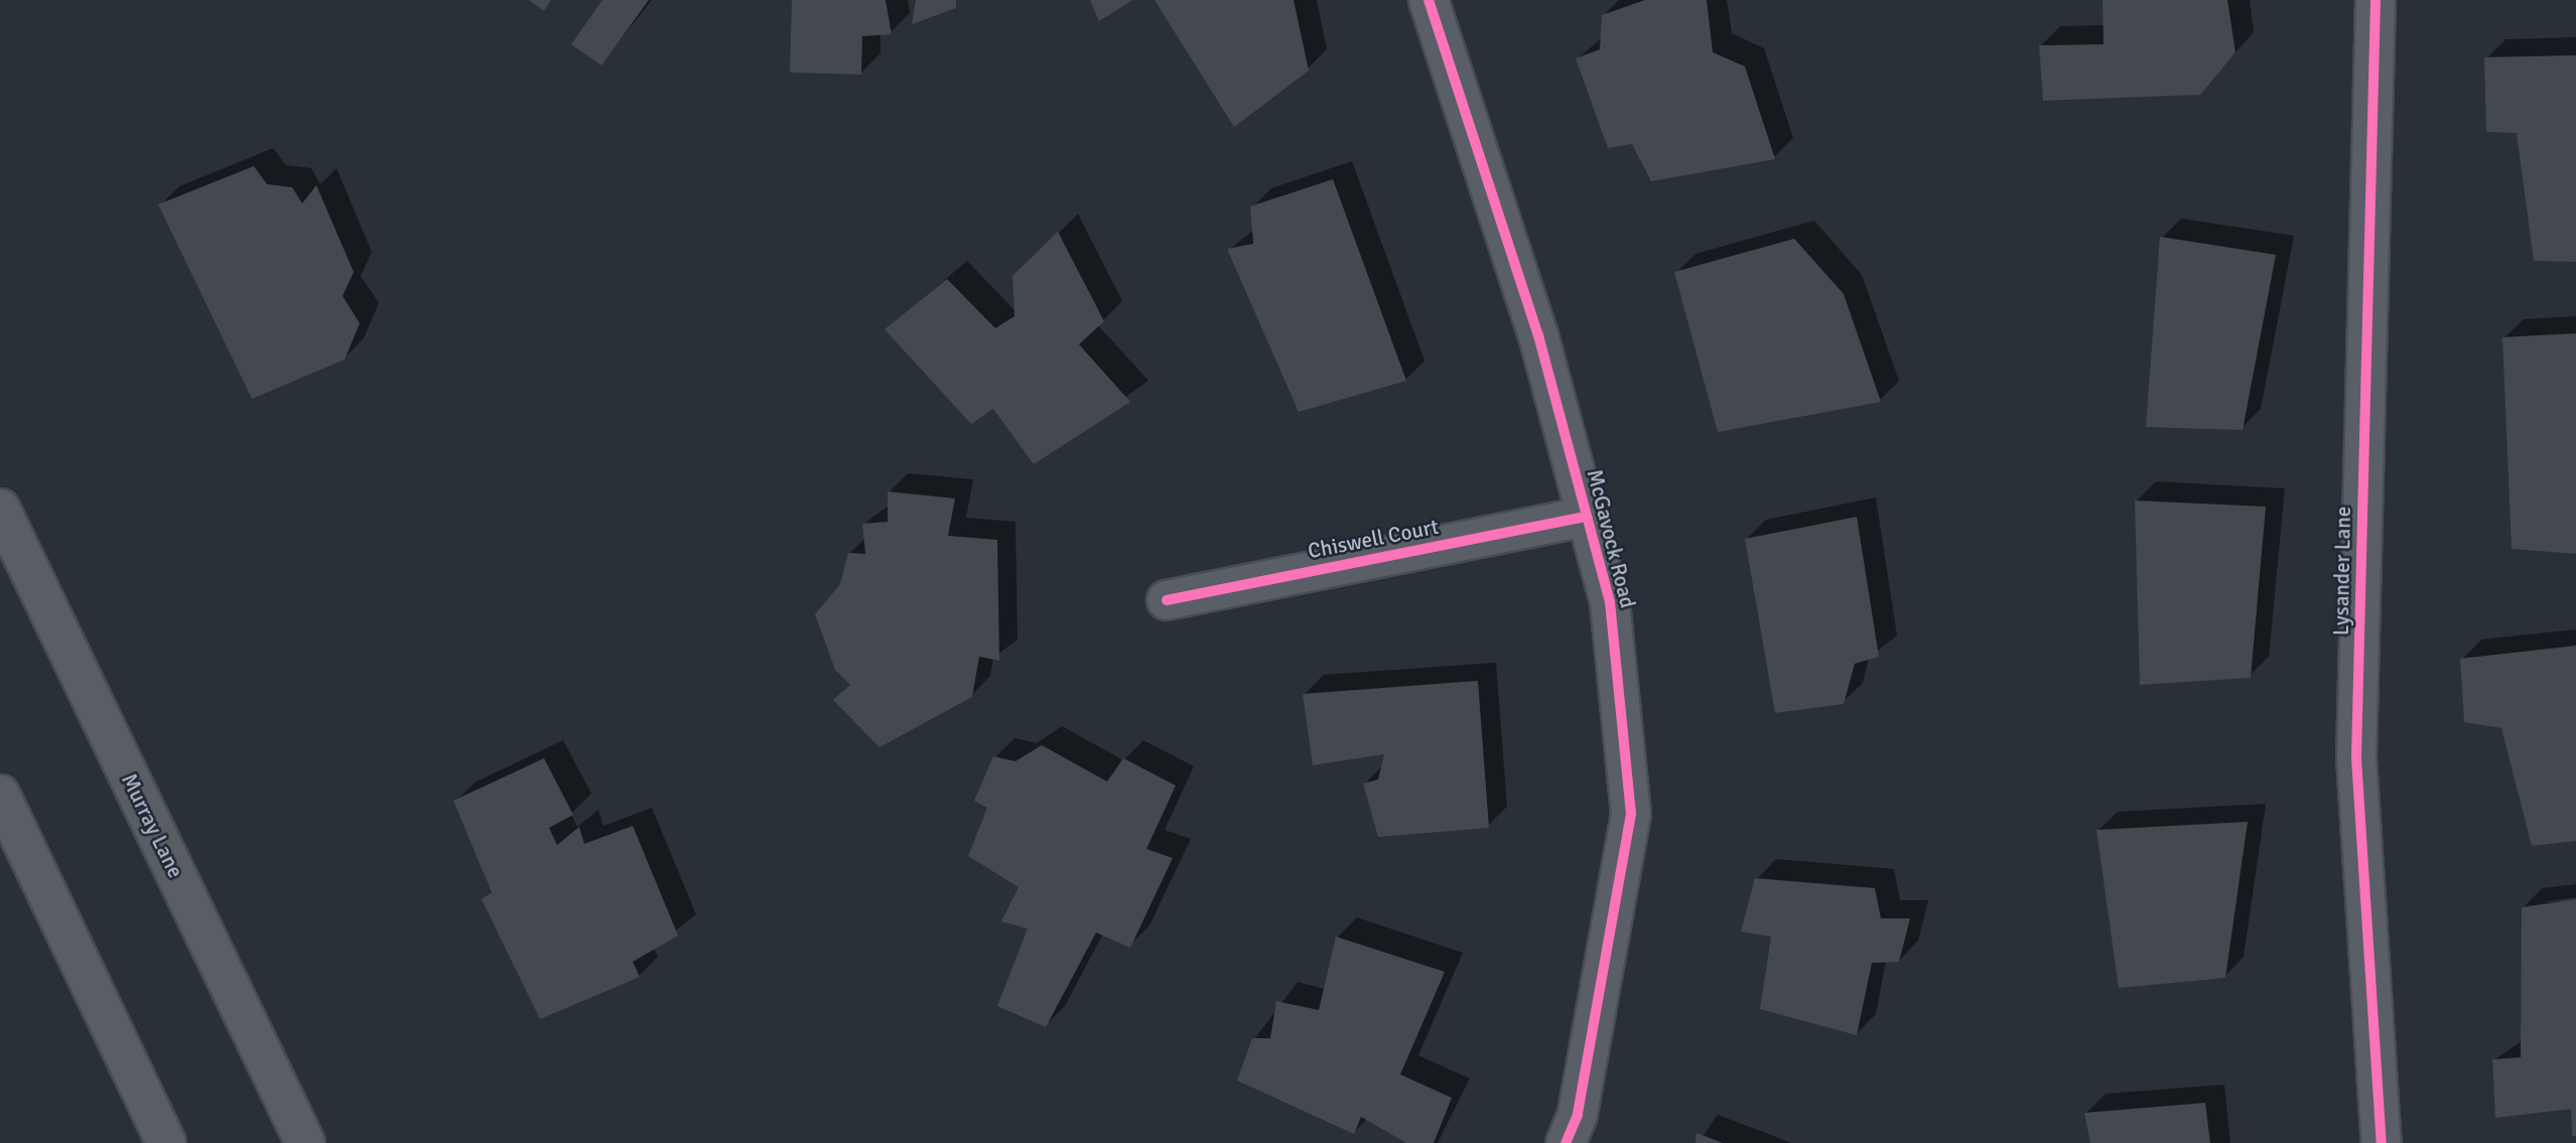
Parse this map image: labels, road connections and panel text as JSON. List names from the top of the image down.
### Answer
{
  "streets": {
    "main road": ["Murray Lane"],
    "street": ["Chiswell Court", "McGavock Road", "Lysander Lane"]
  },
  "crossings": [
    ["Chiswell Court", "McGavock Road"]
  ]
}
